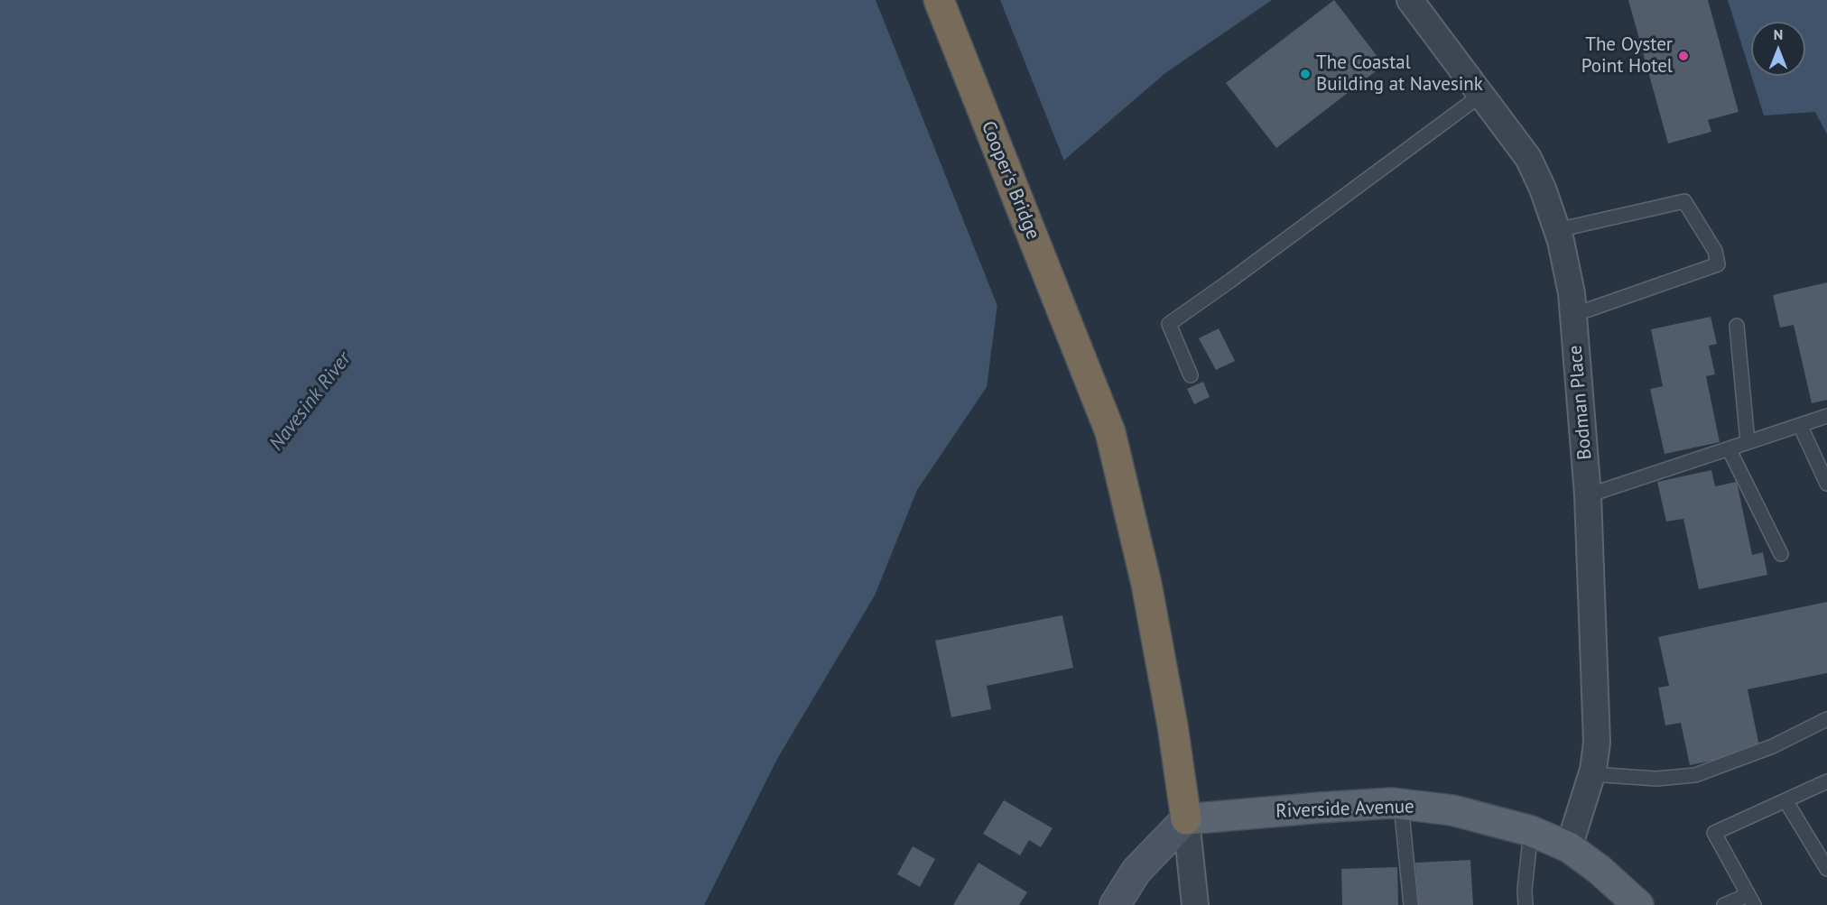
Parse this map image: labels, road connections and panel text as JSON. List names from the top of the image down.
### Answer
{
  "streets": {
    "highway": ["Cooper's Bridge"],
    "main road": ["Riverside Avenue"],
    "street": ["Bodman Place"]
  },
  "crossings": [
    ["Cooper's Bridge", "Riverside Avenue"],
    ["Bodman Place", "Riverside Avenue"]
  ],
  "water": ["Navesink River"],
  "places": ["The Oyster Point Hotel", "The Coastal Building at Navesink"],
  "north": "top"
}
